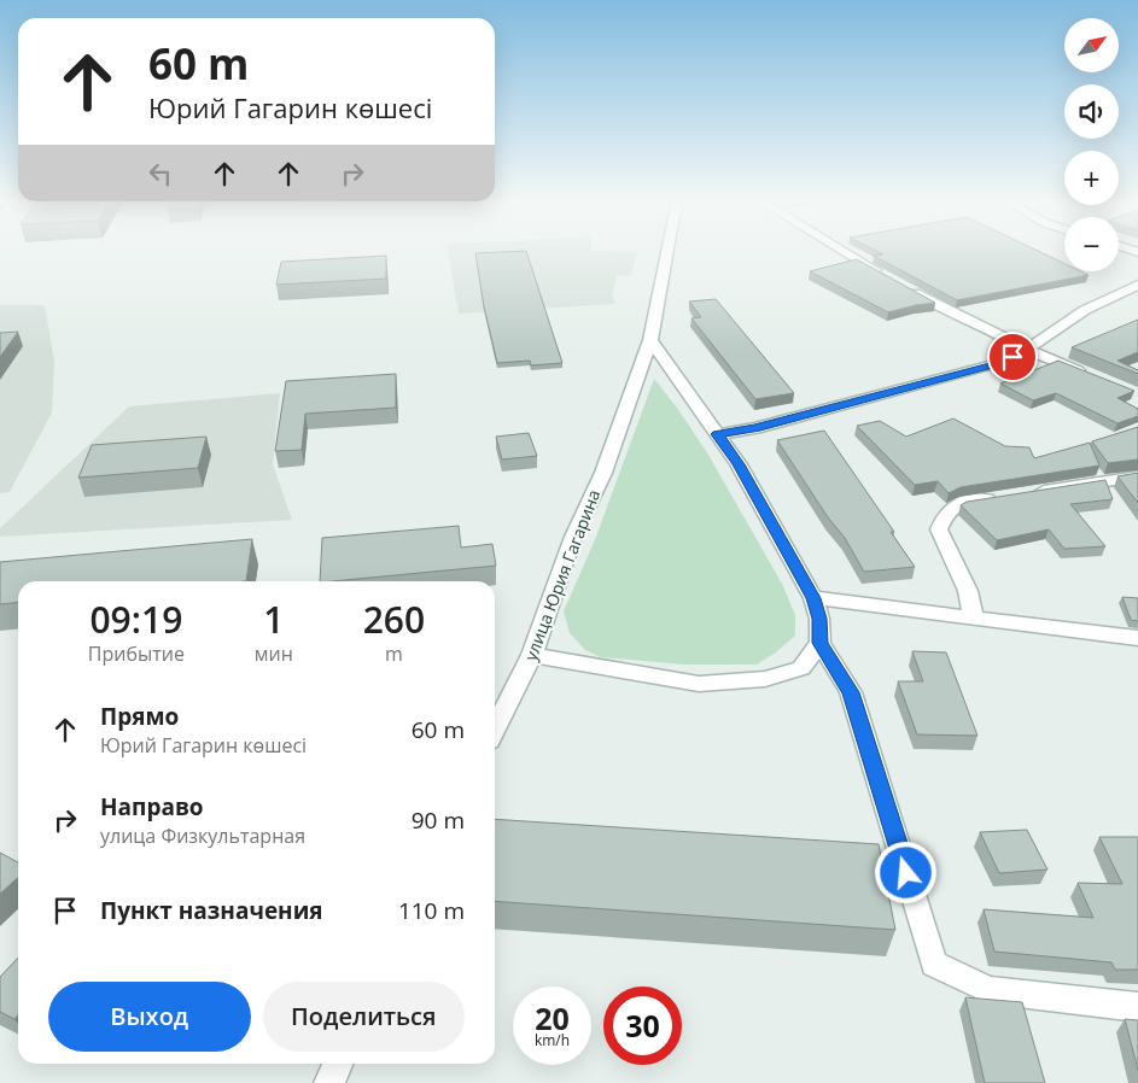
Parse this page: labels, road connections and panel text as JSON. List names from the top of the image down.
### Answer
{
  "streets": {
    "street": ["улица Юрия Гагарина"]
  },
  "north": "top right",
  "page": {
    "map_buttons": ["+", "−"],
    "turn": ["60 m", "Юрий Гагарин көшесі"],
    "eta": [
      "09:19",
      "Прибытие",
      "1",
      "мин",
      "260",
      "m"
    ],
    "list": [
      {
        "name": "Прямо",
        "note": "Юрий Гагарин көшесі",
        "value": "60 m"
      },
      {
        "name": "Направо",
        "note": "улица Физкультарная",
        "value": "90 m"
      },
      {
        "name": "Пункт назначения",
        "value": "110 m"
      }
    ],
    "buttons": ["Выход", "Поделиться"],
    "speed": "20 km/h",
    "limit": "30"
  }
}
